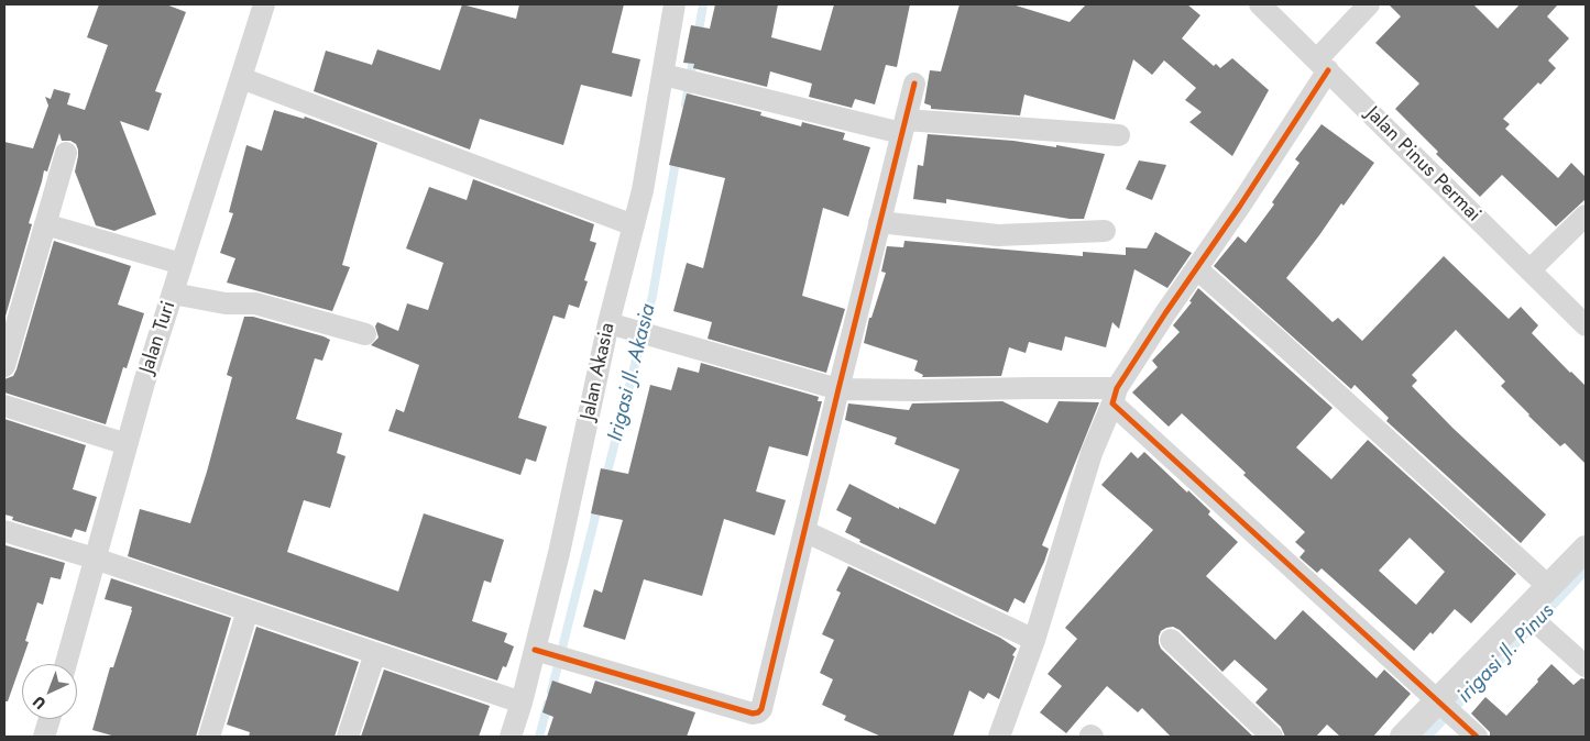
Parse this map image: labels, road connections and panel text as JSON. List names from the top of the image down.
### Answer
{
  "streets": {
    "street": ["Jalan Pinus Permai", "Jalan Turi", "Jalan Akasia"]
  },
  "water": ["Irigasi Jl. Akasia", "irigasi Jl. Pinus"],
  "north": "bottom left"
}
